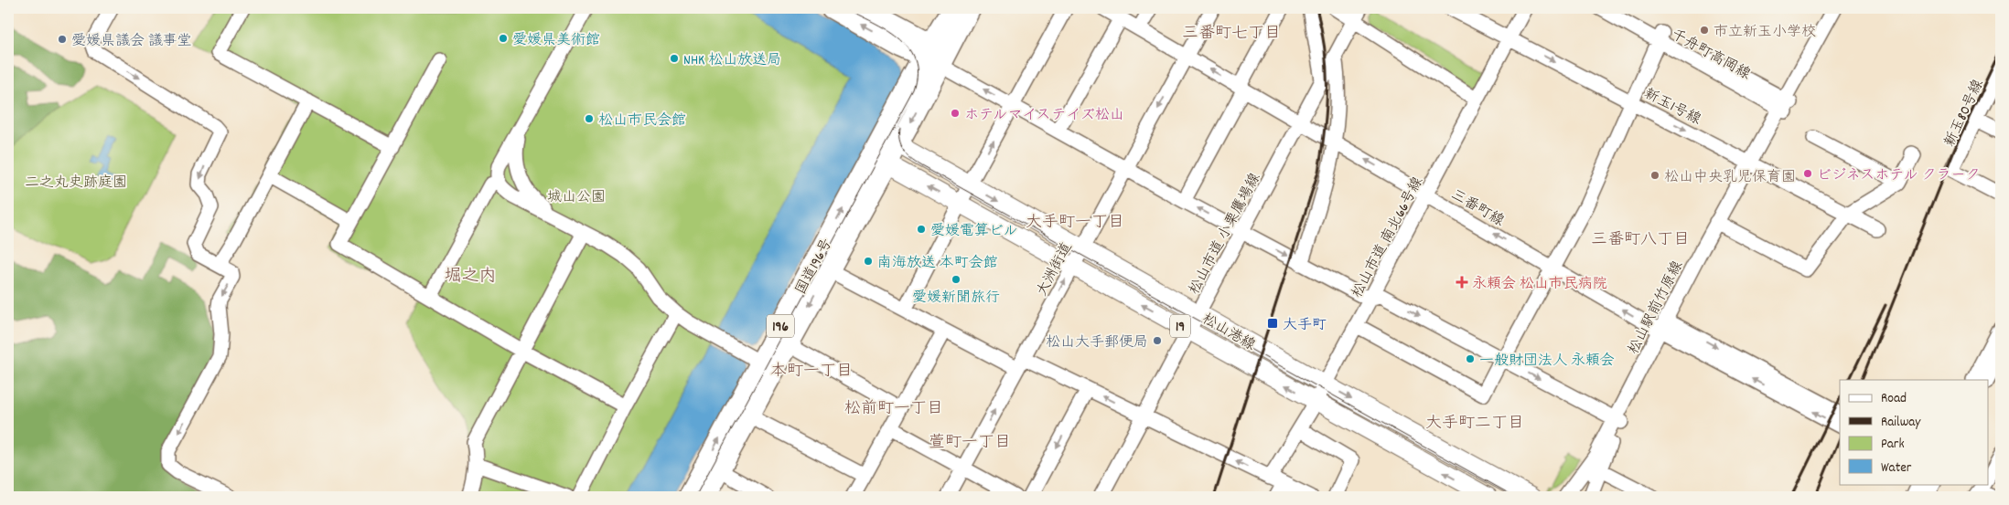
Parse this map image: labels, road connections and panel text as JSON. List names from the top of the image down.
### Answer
{
  "streets": {
    "highway": ["国道196号", "196"],
    "main road": ["19", "松山港線"],
    "street": [
      "千舟町高岡線",
      "新玉1号線",
      "新玉80号線",
      "三番町線",
      "松山市道 小栗鷹場線",
      "松山市道 南北66号線",
      "大洲街道",
      "松山駅前竹原線"
    ]
  },
  "crossings": [
    ["千舟町高岡線", "松山駅前竹原線"],
    ["新玉1号線", "松山市道 南北66号線"],
    ["新玉1号線", "松山駅前竹原線"],
    ["三番町線", "松山市道 小栗鷹場線"],
    ["三番町線", "松山市道 南北66号線"],
    ["三番町線", "大洲街道"],
    ["三番町線", "松山駅前竹原線"],
    ["松山市道 小栗鷹場線", "松山港線"],
    ["松山市道 南北66号線", "松山港線"],
    ["国道196号", "松山港線"],
    ["大洲街道", "松山港線"]
  ],
  "one_way": ["新玉1号線"],
  "districts": [
    "三番町七丁目",
    "大手町一丁目",
    "三番町八丁目",
    "堀之内",
    "本町一丁目",
    "松前町一丁目",
    "大手町二丁目",
    "萱町一丁目"
  ],
  "parks": ["二之丸史跡庭園", "城山公園"],
  "places": {
    "other": [
      "市立新玉小学校",
      "愛媛県美術館",
      "愛媛県議会 議事堂",
      "NHK 松山放送局",
      "ホテルマイステイズ松山",
      "松山市民会館",
      "ビジネスホテル クラーク",
      "松山中央乳児保育園",
      "愛媛電算ビル",
      "南海放送 本町会館",
      "愛媛新聞旅行",
      "松山大手郵便局",
      "一般財団法人 永頼会"
    ],
    "health": ["永頼会 松山市民病院"],
    "transit": ["大手町"]
  },
  "legend": [
    "Road",
    "Railway",
    "Park",
    "Water"
  ]
}
